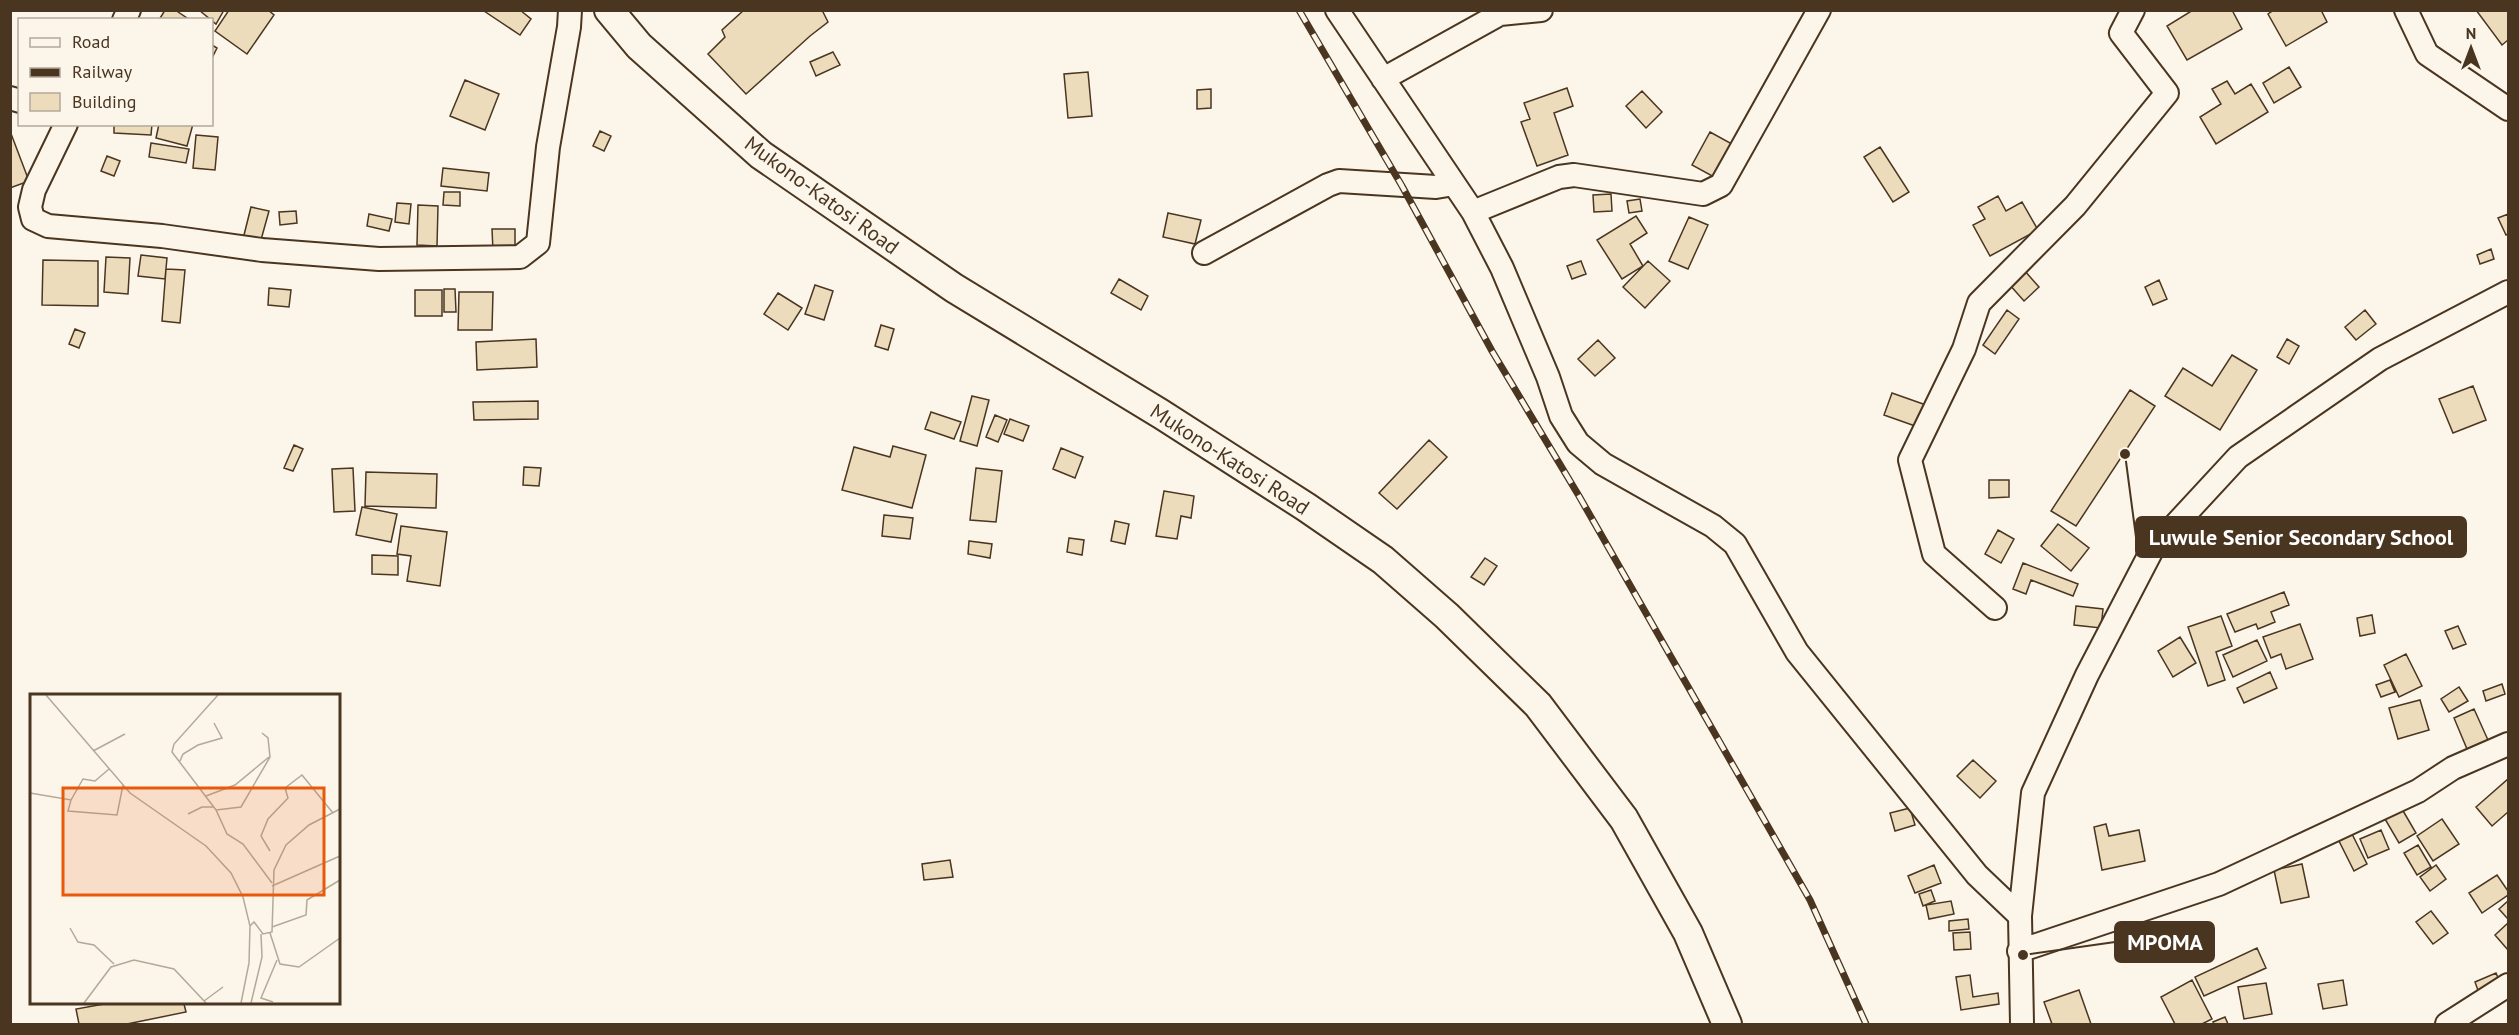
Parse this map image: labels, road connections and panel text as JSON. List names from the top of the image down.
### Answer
{
  "streets": {
    "main road": ["Mukono-Katosi Road"]
  },
  "places": ["Luwule Senior Secondary School", "MPOMA"],
  "legend": ["Road", "Railway", "Building"],
  "north": "top"
}
